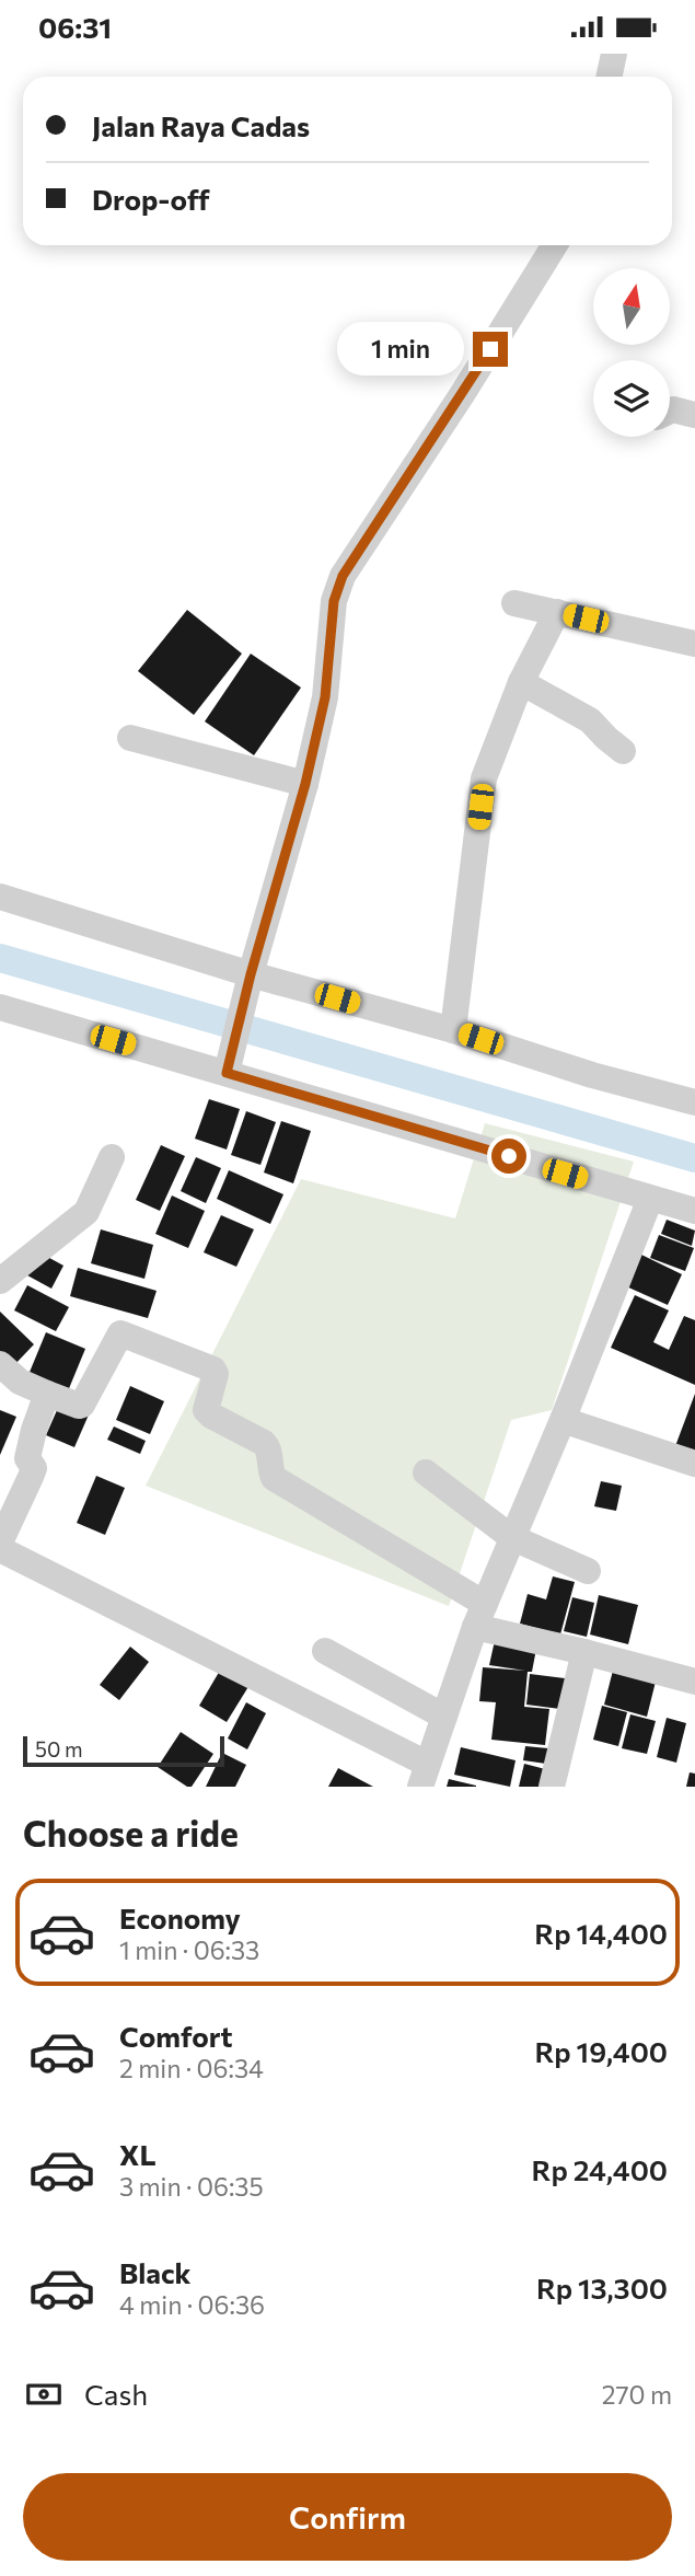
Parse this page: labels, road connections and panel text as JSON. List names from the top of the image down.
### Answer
{
  "scale_bar": "50 m",
  "north": "top",
  "page": {
    "status": "06:31",
    "banner": ["Jalan Raya Cadas", "Drop-off"],
    "bubble": "1 min",
    "scale": "50 m",
    "heading": "Choose a ride",
    "list": [
      {
        "name": "Economy",
        "note": "1 min · 06:33",
        "value": "Rp 14,400"
      },
      {
        "name": "Comfort",
        "note": "2 min · 06:34",
        "value": "Rp 19,400"
      },
      {
        "name": "XL",
        "note": "3 min · 06:35",
        "value": "Rp 24,400"
      },
      {
        "name": "Black",
        "note": "4 min · 06:36",
        "value": "Rp 13,300"
      }
    ],
    "pay": ["Cash", "270 m"],
    "buttons": "Confirm"
  }
}
